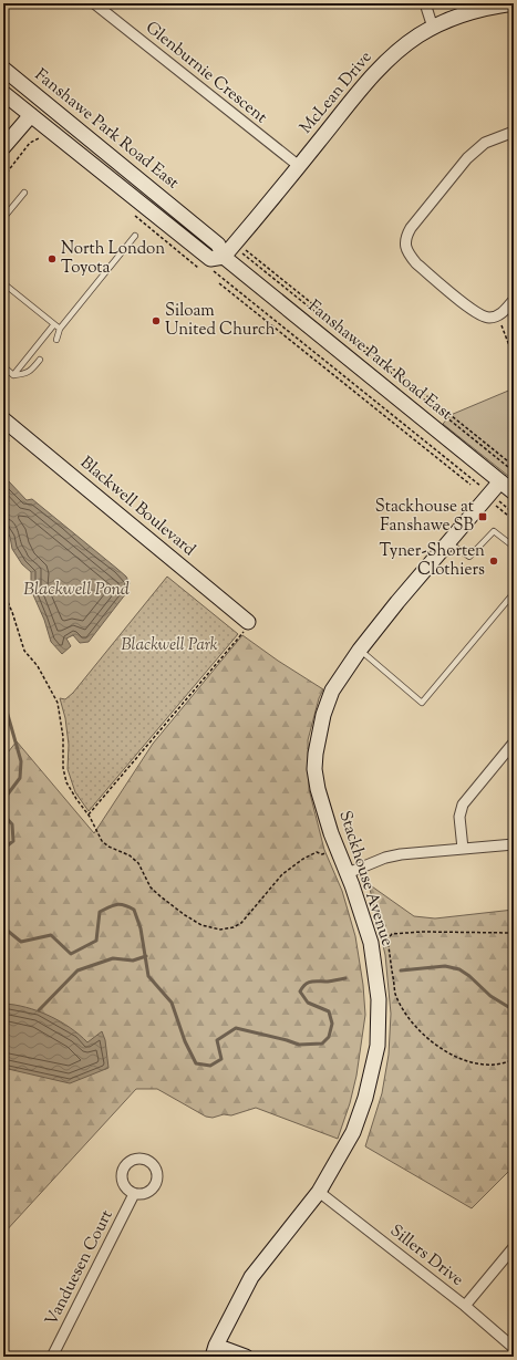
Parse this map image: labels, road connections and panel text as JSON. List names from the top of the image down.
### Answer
{
  "streets": {
    "street": [
      "Glenburnie Crescent",
      "McLean Drive",
      "Fanshawe Park Road East",
      "Blackwell Boulevard",
      "Stackhouse Avenue",
      "Sillers Drive",
      "Vanduesen Court"
    ]
  },
  "crossings": [
    ["Glenburnie Crescent", "McLean Drive"],
    ["McLean Drive", "Fanshawe Park Road East"],
    ["Fanshawe Park Road East", "Stackhouse Avenue"],
    ["Stackhouse Avenue", "Sillers Drive"]
  ],
  "water": ["Blackwell Pond"],
  "parks": ["Blackwell Park"],
  "places": {
    "other": ["North London Toyota", "Siloam United Church", "Tyner-Shorten Clothiers"],
    "transit": ["Stackhouse at Fanshawe SB"]
  }
}
